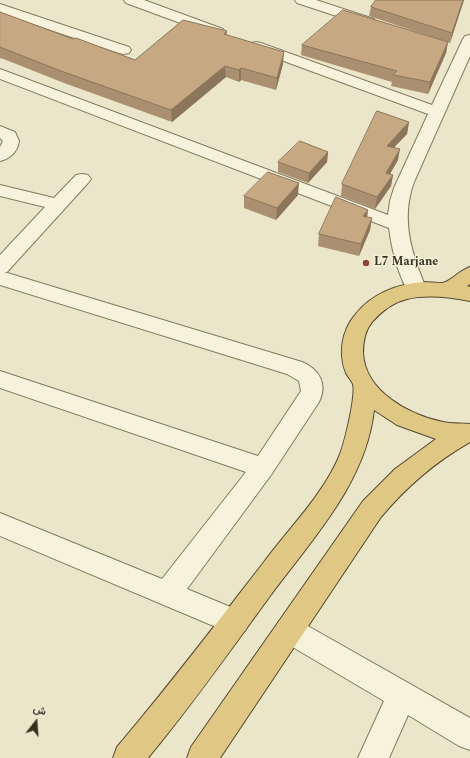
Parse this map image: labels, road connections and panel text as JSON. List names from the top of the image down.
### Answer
{
  "places": ["L7 Marjane"],
  "north": "top"
}
